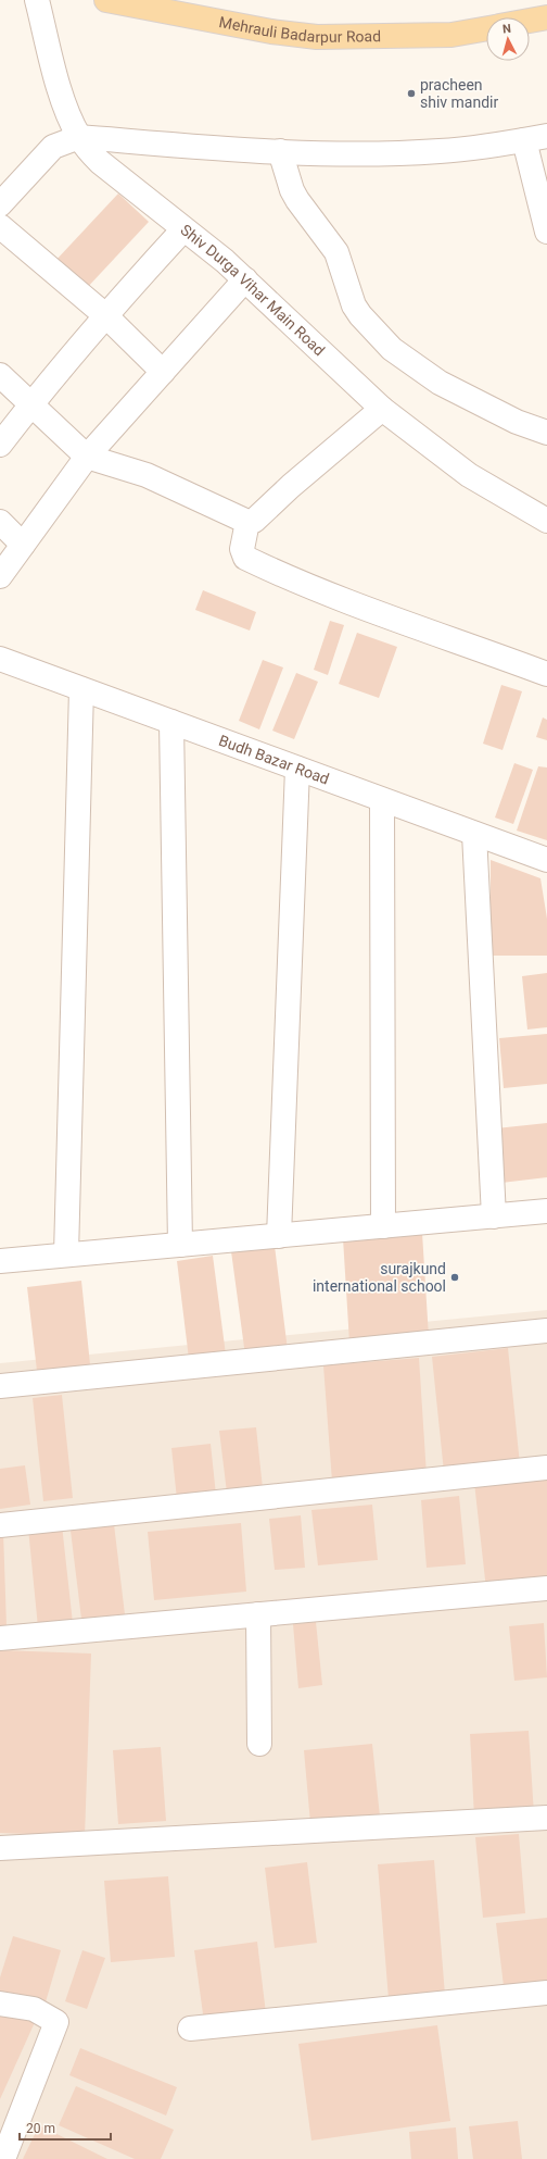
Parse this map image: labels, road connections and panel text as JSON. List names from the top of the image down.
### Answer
{
  "streets": {
    "main road": ["Mehrauli Badarpur Road"],
    "street": ["Shiv Durga Vihar Main Road", "Budh Bazar Road"]
  },
  "places": ["pracheen shiv mandir", "surajkund international school"],
  "scale_bar": "20 m",
  "north": "top"
}
